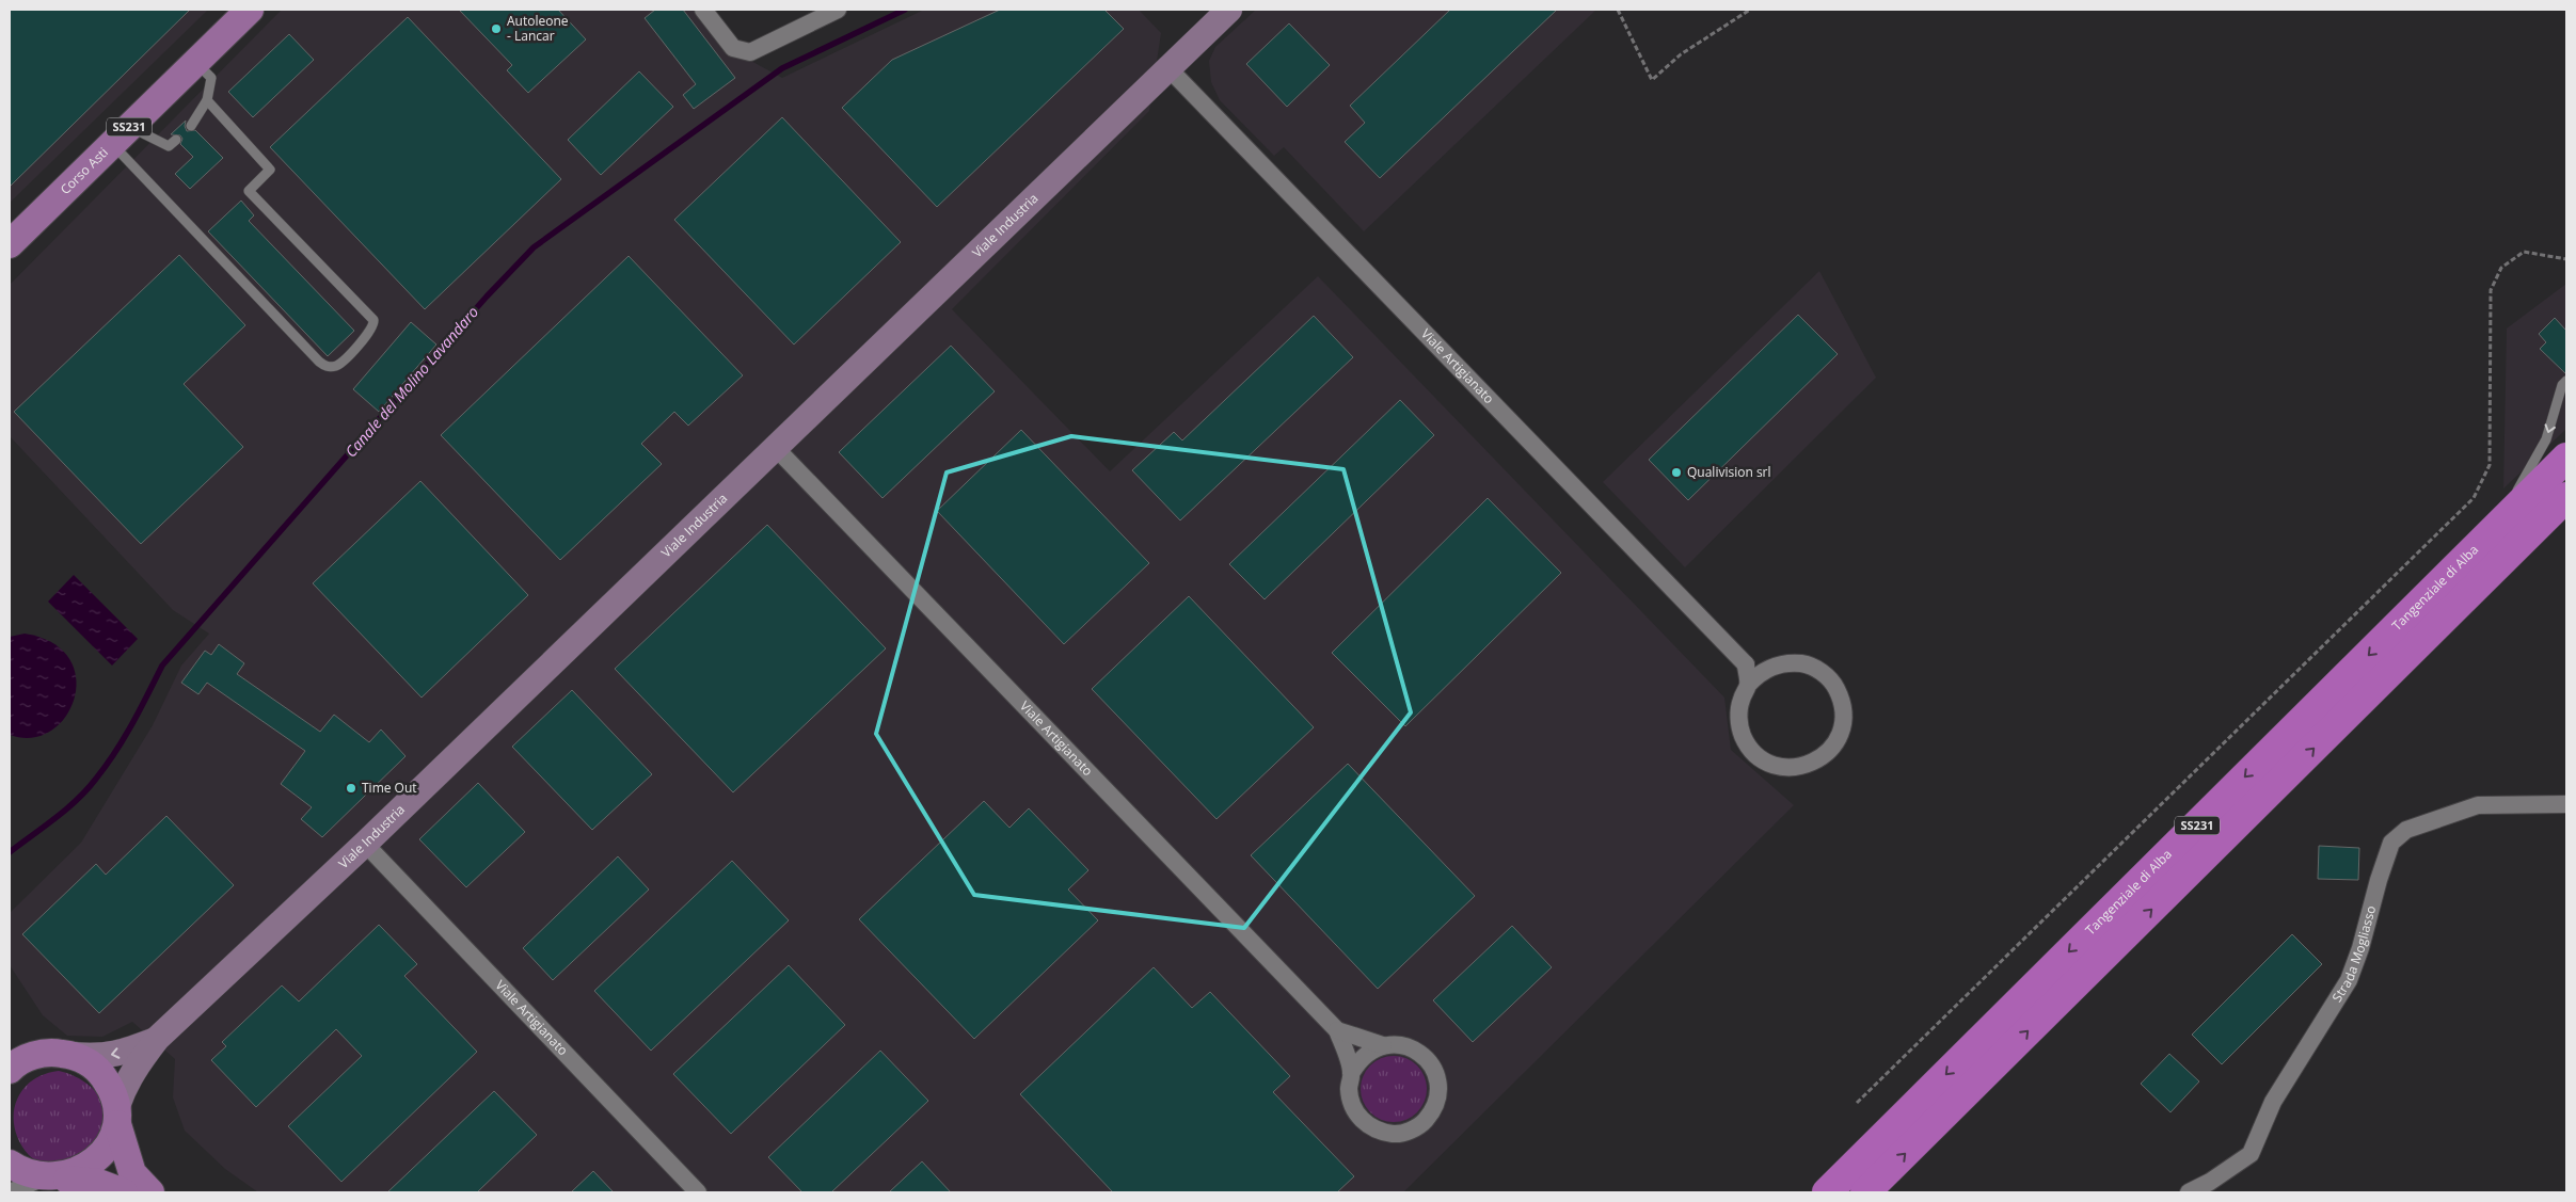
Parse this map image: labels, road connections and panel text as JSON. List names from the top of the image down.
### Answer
{
  "streets": {
    "highway": ["SS231", "Tangenziale di Alba"],
    "main road": ["Corso Asti"],
    "street": ["Viale Industria", "Viale Artigianato", "Strada Mogliasso"]
  },
  "crossings": [
    ["Viale Industria", "Viale Artigianato"]
  ],
  "water": ["Canale del Molino Lavandaro"],
  "places": ["Autoleone - Lancar", "Qualivision srl", "Time Out"]
}
